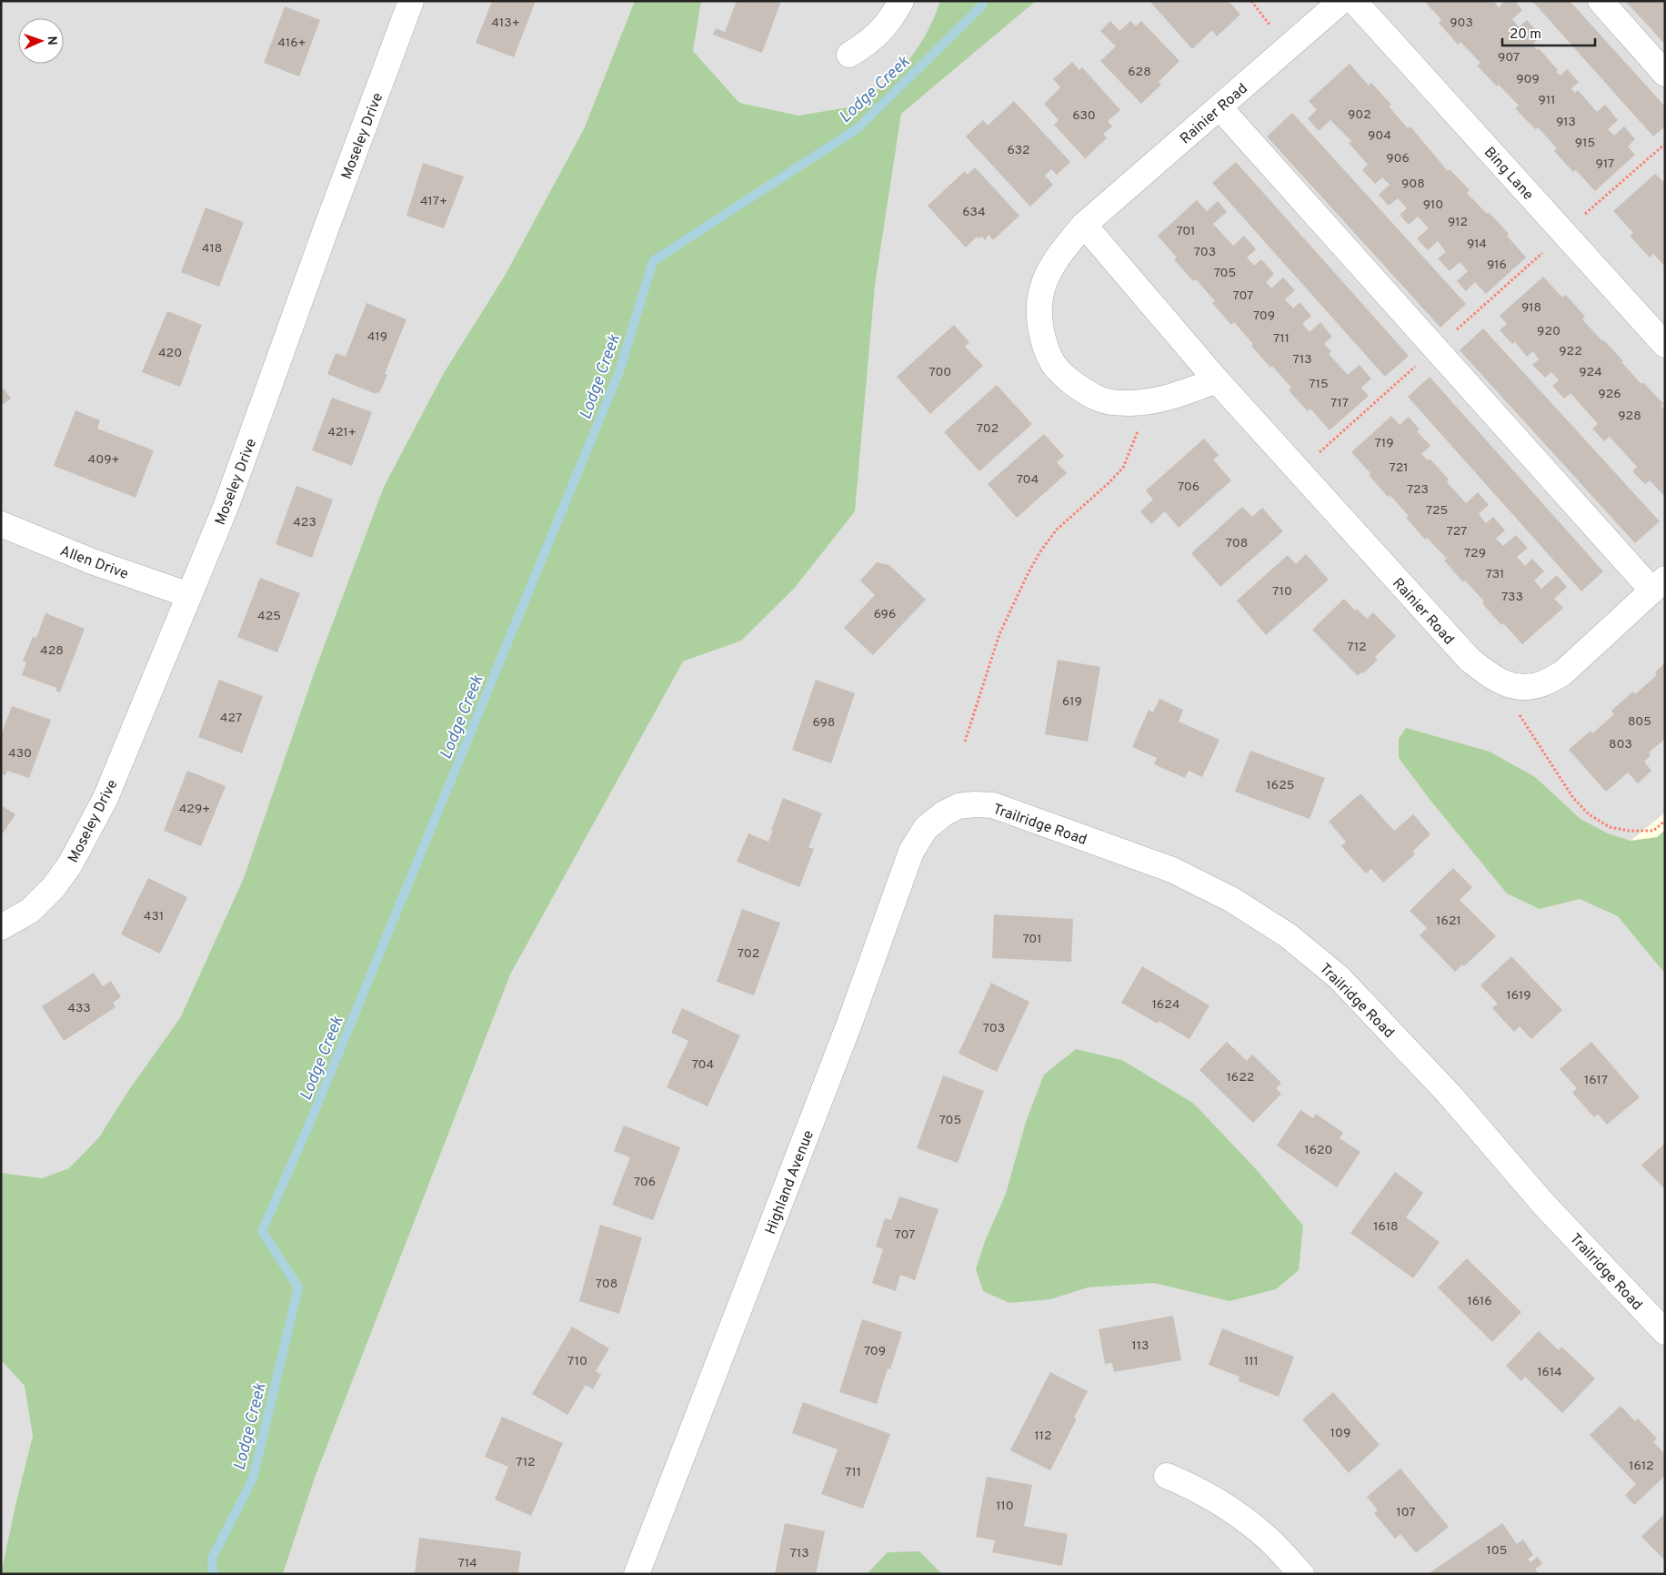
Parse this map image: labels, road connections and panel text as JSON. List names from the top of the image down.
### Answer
{
  "streets": {
    "street": [
      "Rainier Road",
      "Moseley Drive",
      "Bing Lane",
      "Allen Drive",
      "Trailridge Road",
      "Highland Avenue"
    ]
  },
  "crossings": [
    ["Moseley Drive", "Allen Drive"],
    ["Trailridge Road", "Highland Avenue"]
  ],
  "water": ["Lodge Creek"],
  "house_numbers": [
    "413+",
    "903",
    "416+",
    "907",
    "628",
    "909",
    "911",
    "902",
    "630",
    "913",
    "904",
    "915",
    "632",
    "906",
    "917",
    "908",
    "417+",
    "910",
    "634",
    "912",
    "701",
    "914",
    "418",
    "703",
    "916",
    "705",
    "707",
    "918",
    "709",
    "920",
    "419",
    "711",
    "922",
    "420",
    "713",
    "700",
    "924",
    "715",
    "926",
    "717",
    "928",
    "702",
    "421+",
    "719",
    "409+",
    "721",
    "704",
    "706",
    "723",
    "725",
    "423",
    "727",
    "708",
    "729",
    "731",
    "710",
    "733",
    "696",
    "425",
    "712",
    "428",
    "619",
    "427",
    "805",
    "698",
    "803",
    "430",
    "1625",
    "429+",
    "431",
    "1621",
    "701",
    "702",
    "1619",
    "1624",
    "433",
    "703",
    "704",
    "1622",
    "1617",
    "705",
    "1620",
    "706",
    "1618",
    "707",
    "708",
    "1616",
    "113",
    "709",
    "710",
    "111",
    "1614",
    "109",
    "112",
    "712",
    "1612",
    "711",
    "110",
    "107",
    "105",
    "713",
    "714"
  ],
  "scale_bar": "20 m",
  "north": "right"
}
